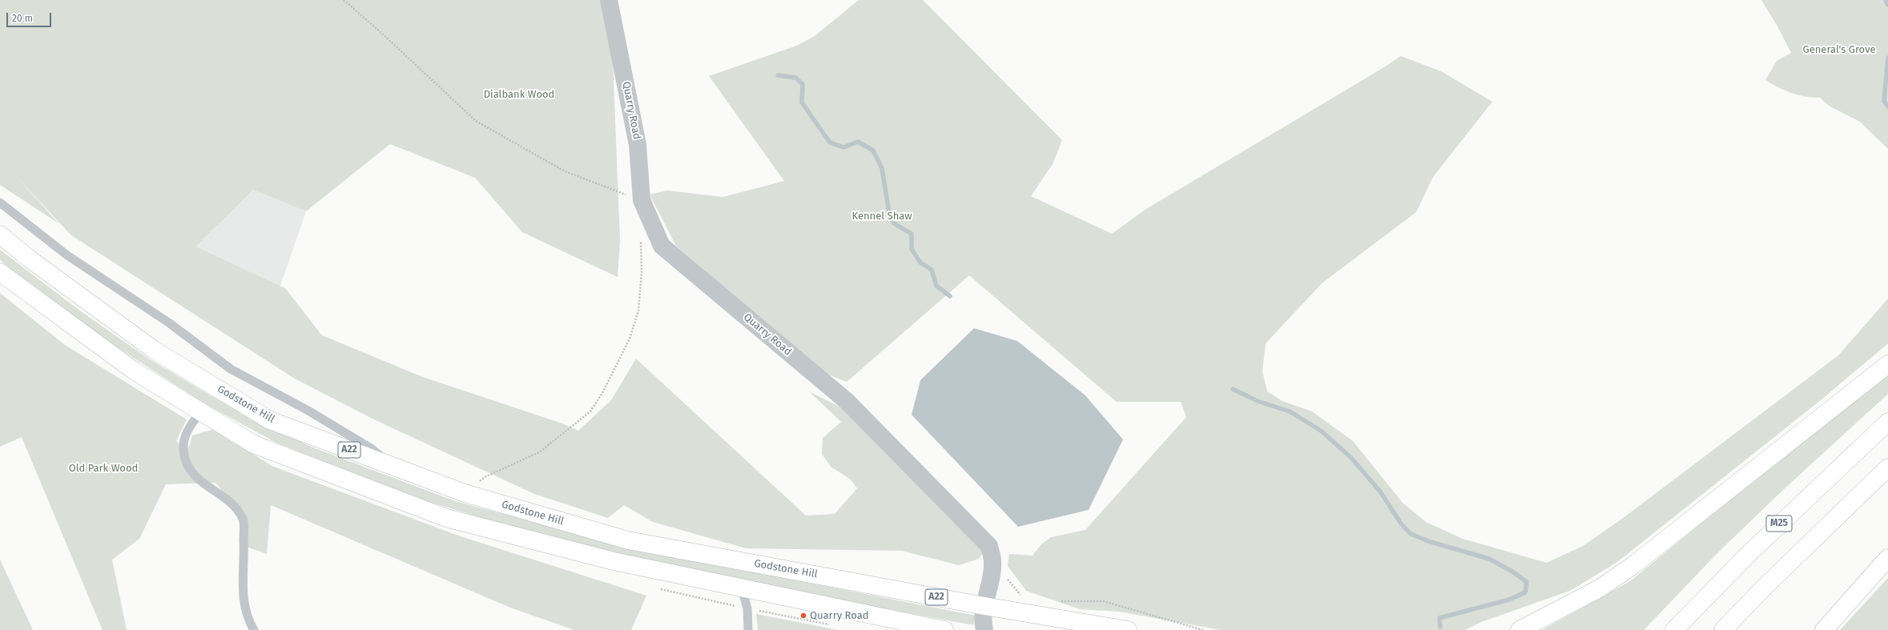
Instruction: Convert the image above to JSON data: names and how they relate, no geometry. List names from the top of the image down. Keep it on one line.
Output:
{"streets":{"highway":["Godstone Hill","A22","M25"],"street":["Quarry Road"]},"crossings":[["Quarry Road","Godstone Hill"]],"parks":["General's Grove","Dialbank Wood","Kennel Shaw","Old Park Wood"],"places":["Quarry Road"],"scale_bar":"20 m"}
